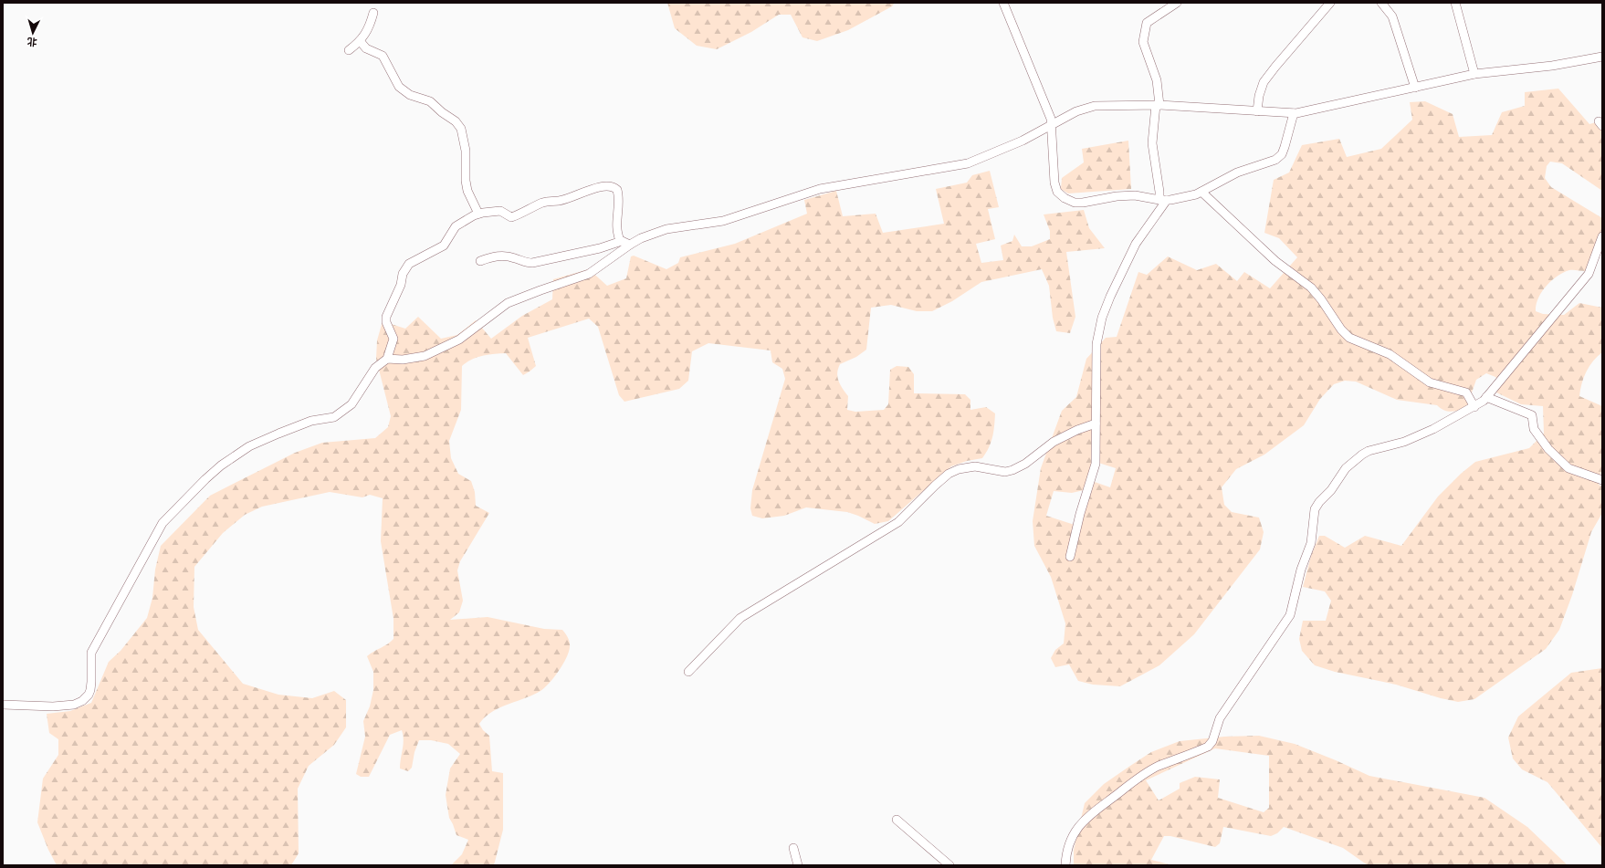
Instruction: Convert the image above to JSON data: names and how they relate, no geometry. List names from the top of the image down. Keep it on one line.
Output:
{"north":"bottom"}
